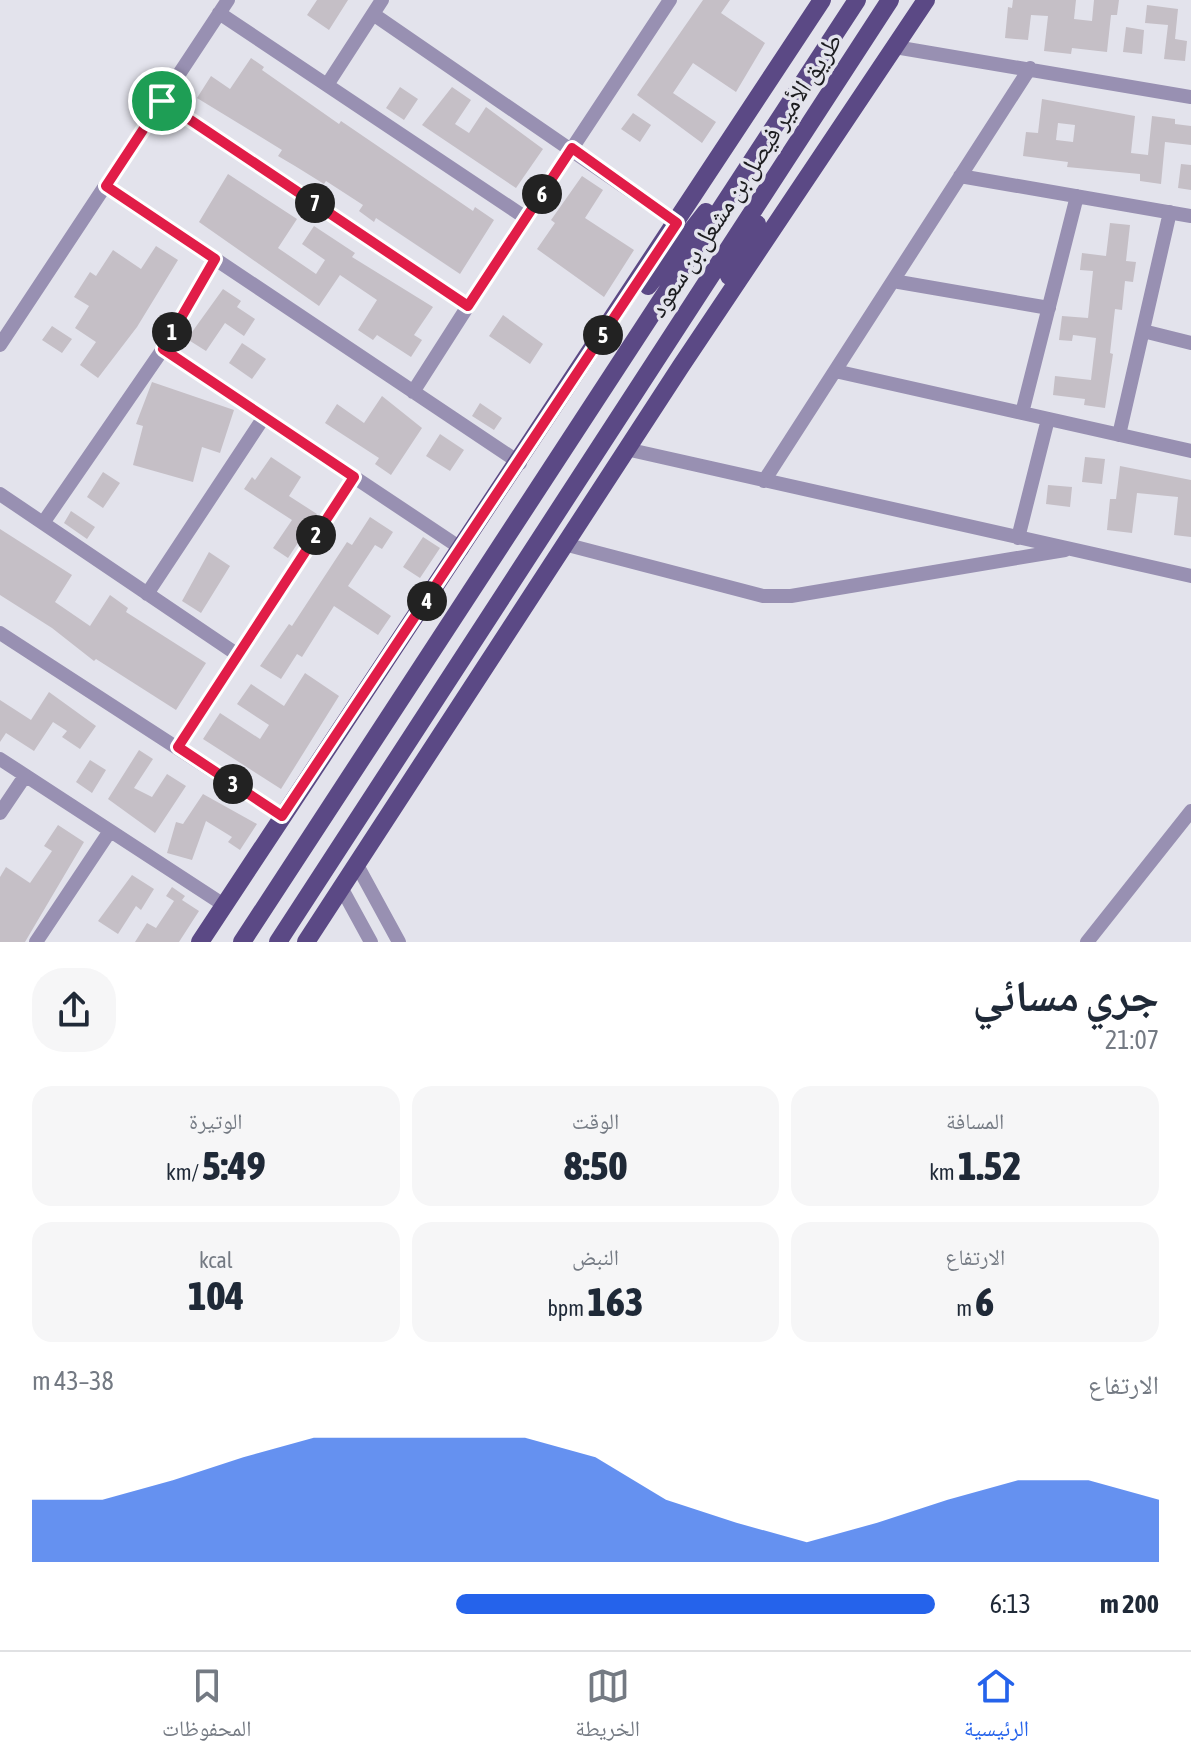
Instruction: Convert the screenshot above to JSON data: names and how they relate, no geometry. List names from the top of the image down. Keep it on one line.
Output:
{"streets":{"main road":["طريق الأمير فيصل بن مشعل بن سعود"]},"page":{"pins":["6","7","1","5","2","4","3"],"heading":["جري مسائي","21:07"],"stats":[["المسافة","1.52 km"],["الوقت","8:50"],["الوتيرة","5:49 /km"],["الارتفاع","6 m"],["النبض","163 bpm"],["kcal","104"]],"chart":["الارتفاع","38–43 m"],"list":[{"name":"200 m","note":"6:13"}],"tabs":["الرئيسية","الخريطة","المحفوظات"]}}
